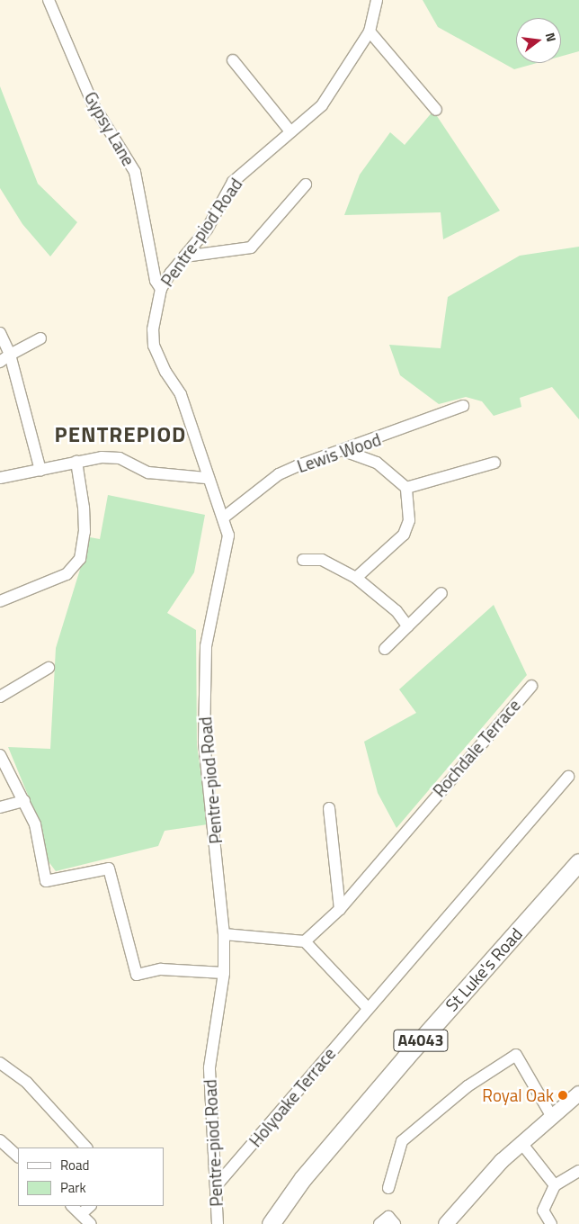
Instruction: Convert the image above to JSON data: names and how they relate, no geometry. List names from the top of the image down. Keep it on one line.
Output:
{"streets":{"main road":["St Luke's Road","A4043"],"street":["Gypsy Lane","Pentre-piod Road","Lewis Wood","Rochdale Terrace","Holyoake Terrace"]},"crossings":[["Gypsy Lane","Pentre-piod Road"],["Pentre-piod Road","Lewis Wood"],["Pentre-piod Road","Holyoake Terrace"]],"districts":["PENTREPIOD"],"places":["Royal Oak"],"legend":["Road","Park"],"north":"right"}
